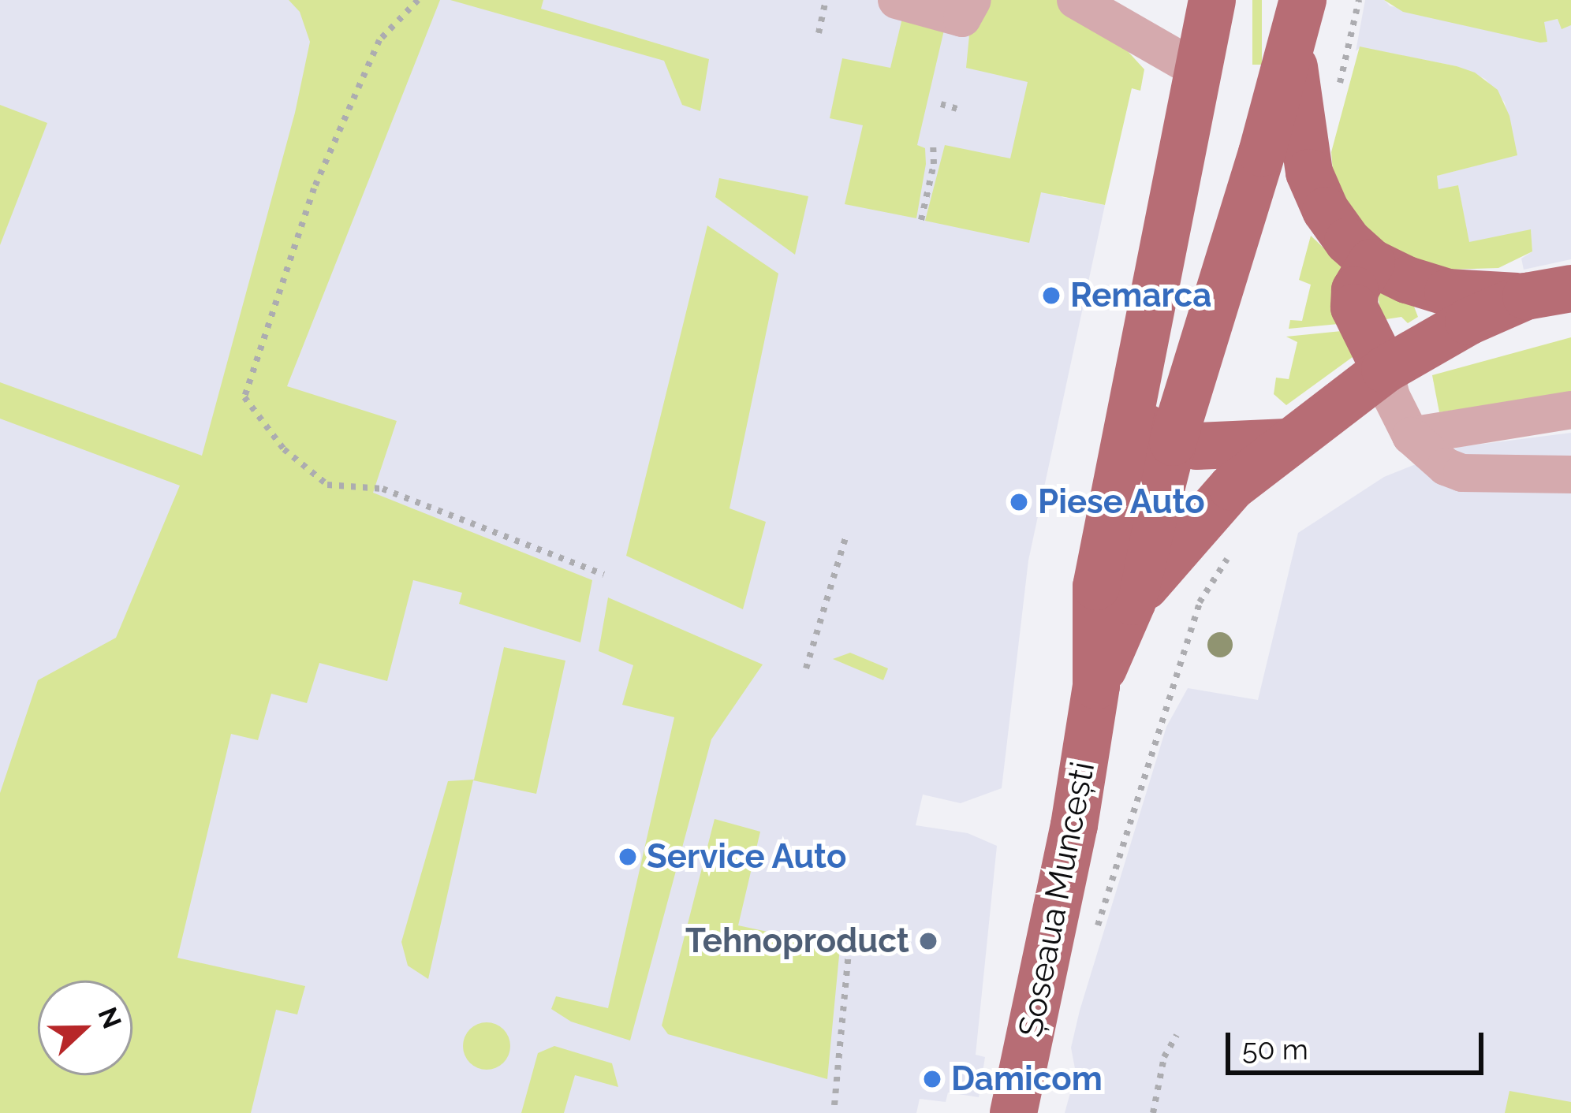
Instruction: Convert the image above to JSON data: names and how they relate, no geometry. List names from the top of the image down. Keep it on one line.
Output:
{"streets":{"main road":["Șoseaua Muncești"]},"places":["Remarca","Piese Auto","Service Auto","Tehnoproduct","Damicom"],"scale_bar":"50 m","north":"right"}
